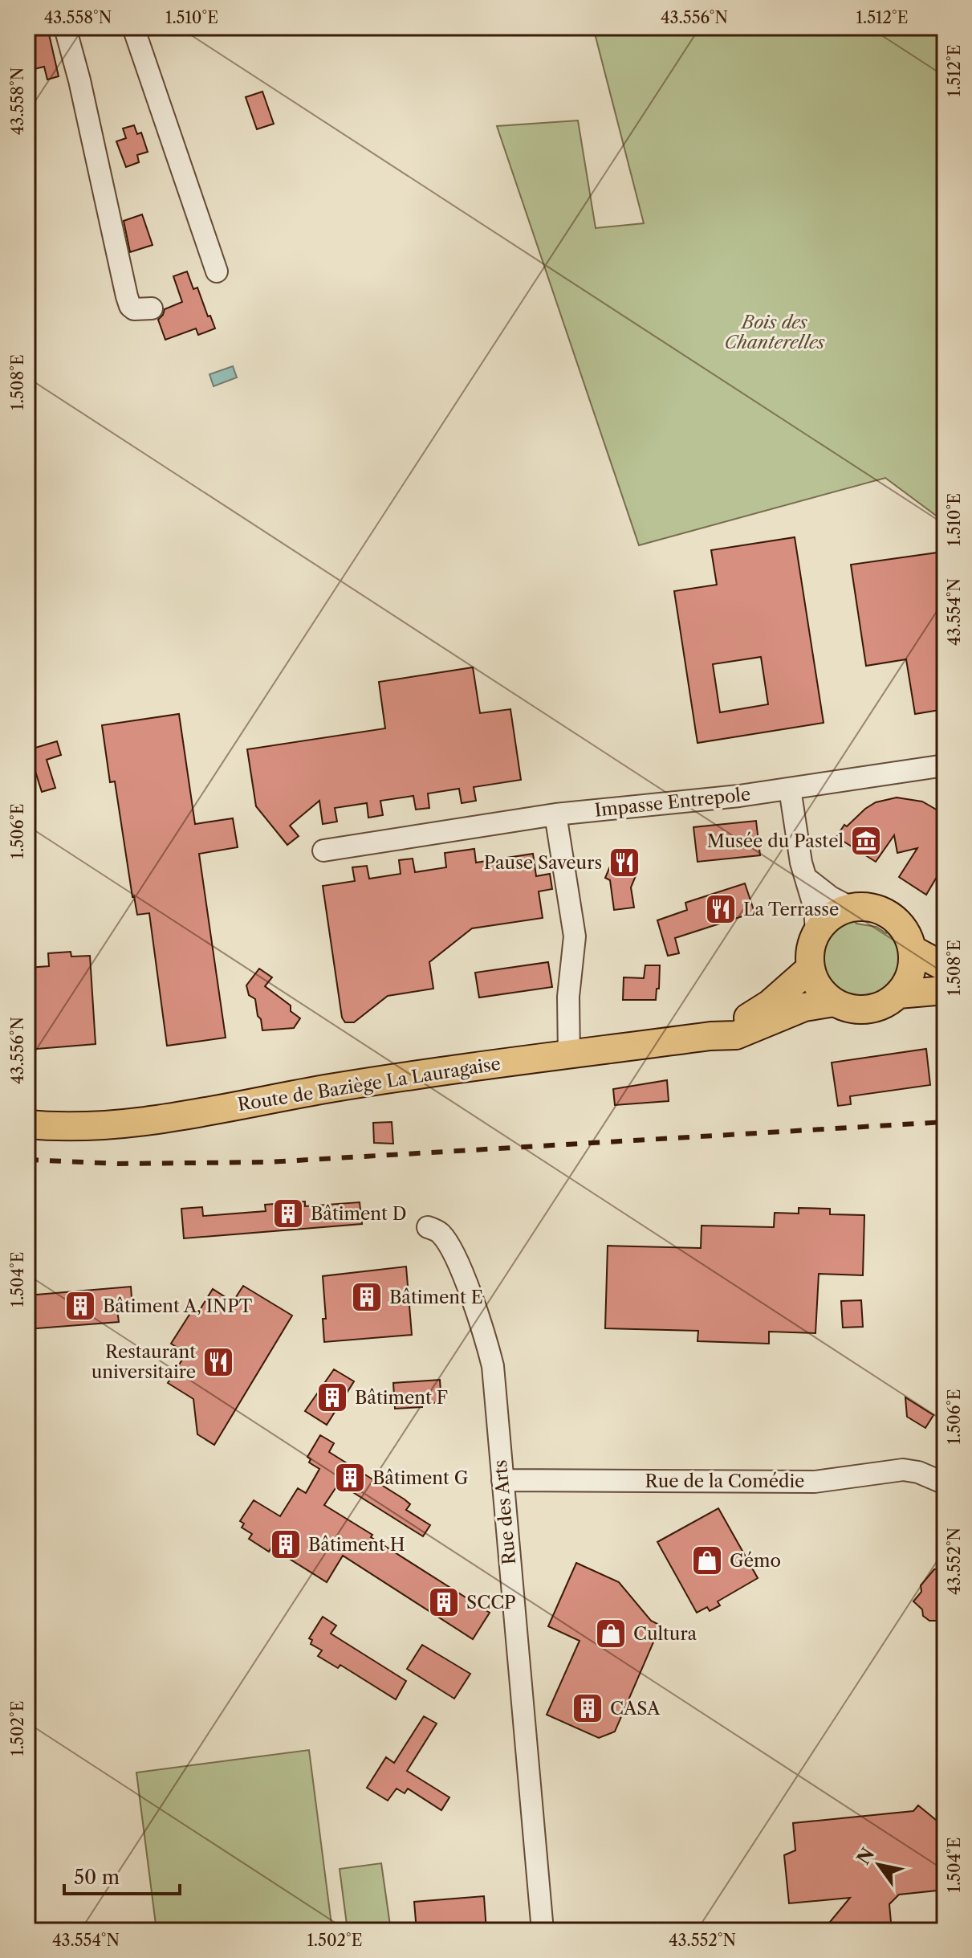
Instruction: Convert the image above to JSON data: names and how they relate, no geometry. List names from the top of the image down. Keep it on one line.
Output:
{"streets":{"main road":["Route de Baziège La Lauragaise"],"street":["Impasse Entrepole","Rue de la Comédie","Rue des Arts"]},"crossings":[["Rue de la Comédie","Rue des Arts"]],"parks":["Bois des Chanterelles"],"places":{"museum":["Musée du Pastel"],"restaurant":["Pause Saveurs","La Terrasse","Restaurant universitaire"],"building":["Bâtiment D","Bâtiment E","Bâtiment A, INPT","Bâtiment F","Bâtiment G","Bâtiment H","SCCP","CASA"],"shop":["Gémo","Cultura"]},"scale_bar":"50 m","north":"top left","coordinates":["43.558°N","1.510°E","43.556°N","1.512°E","1.508°E","43.554°N","1.506°E","1.504°E","43.552°N","1.502°E"]}
